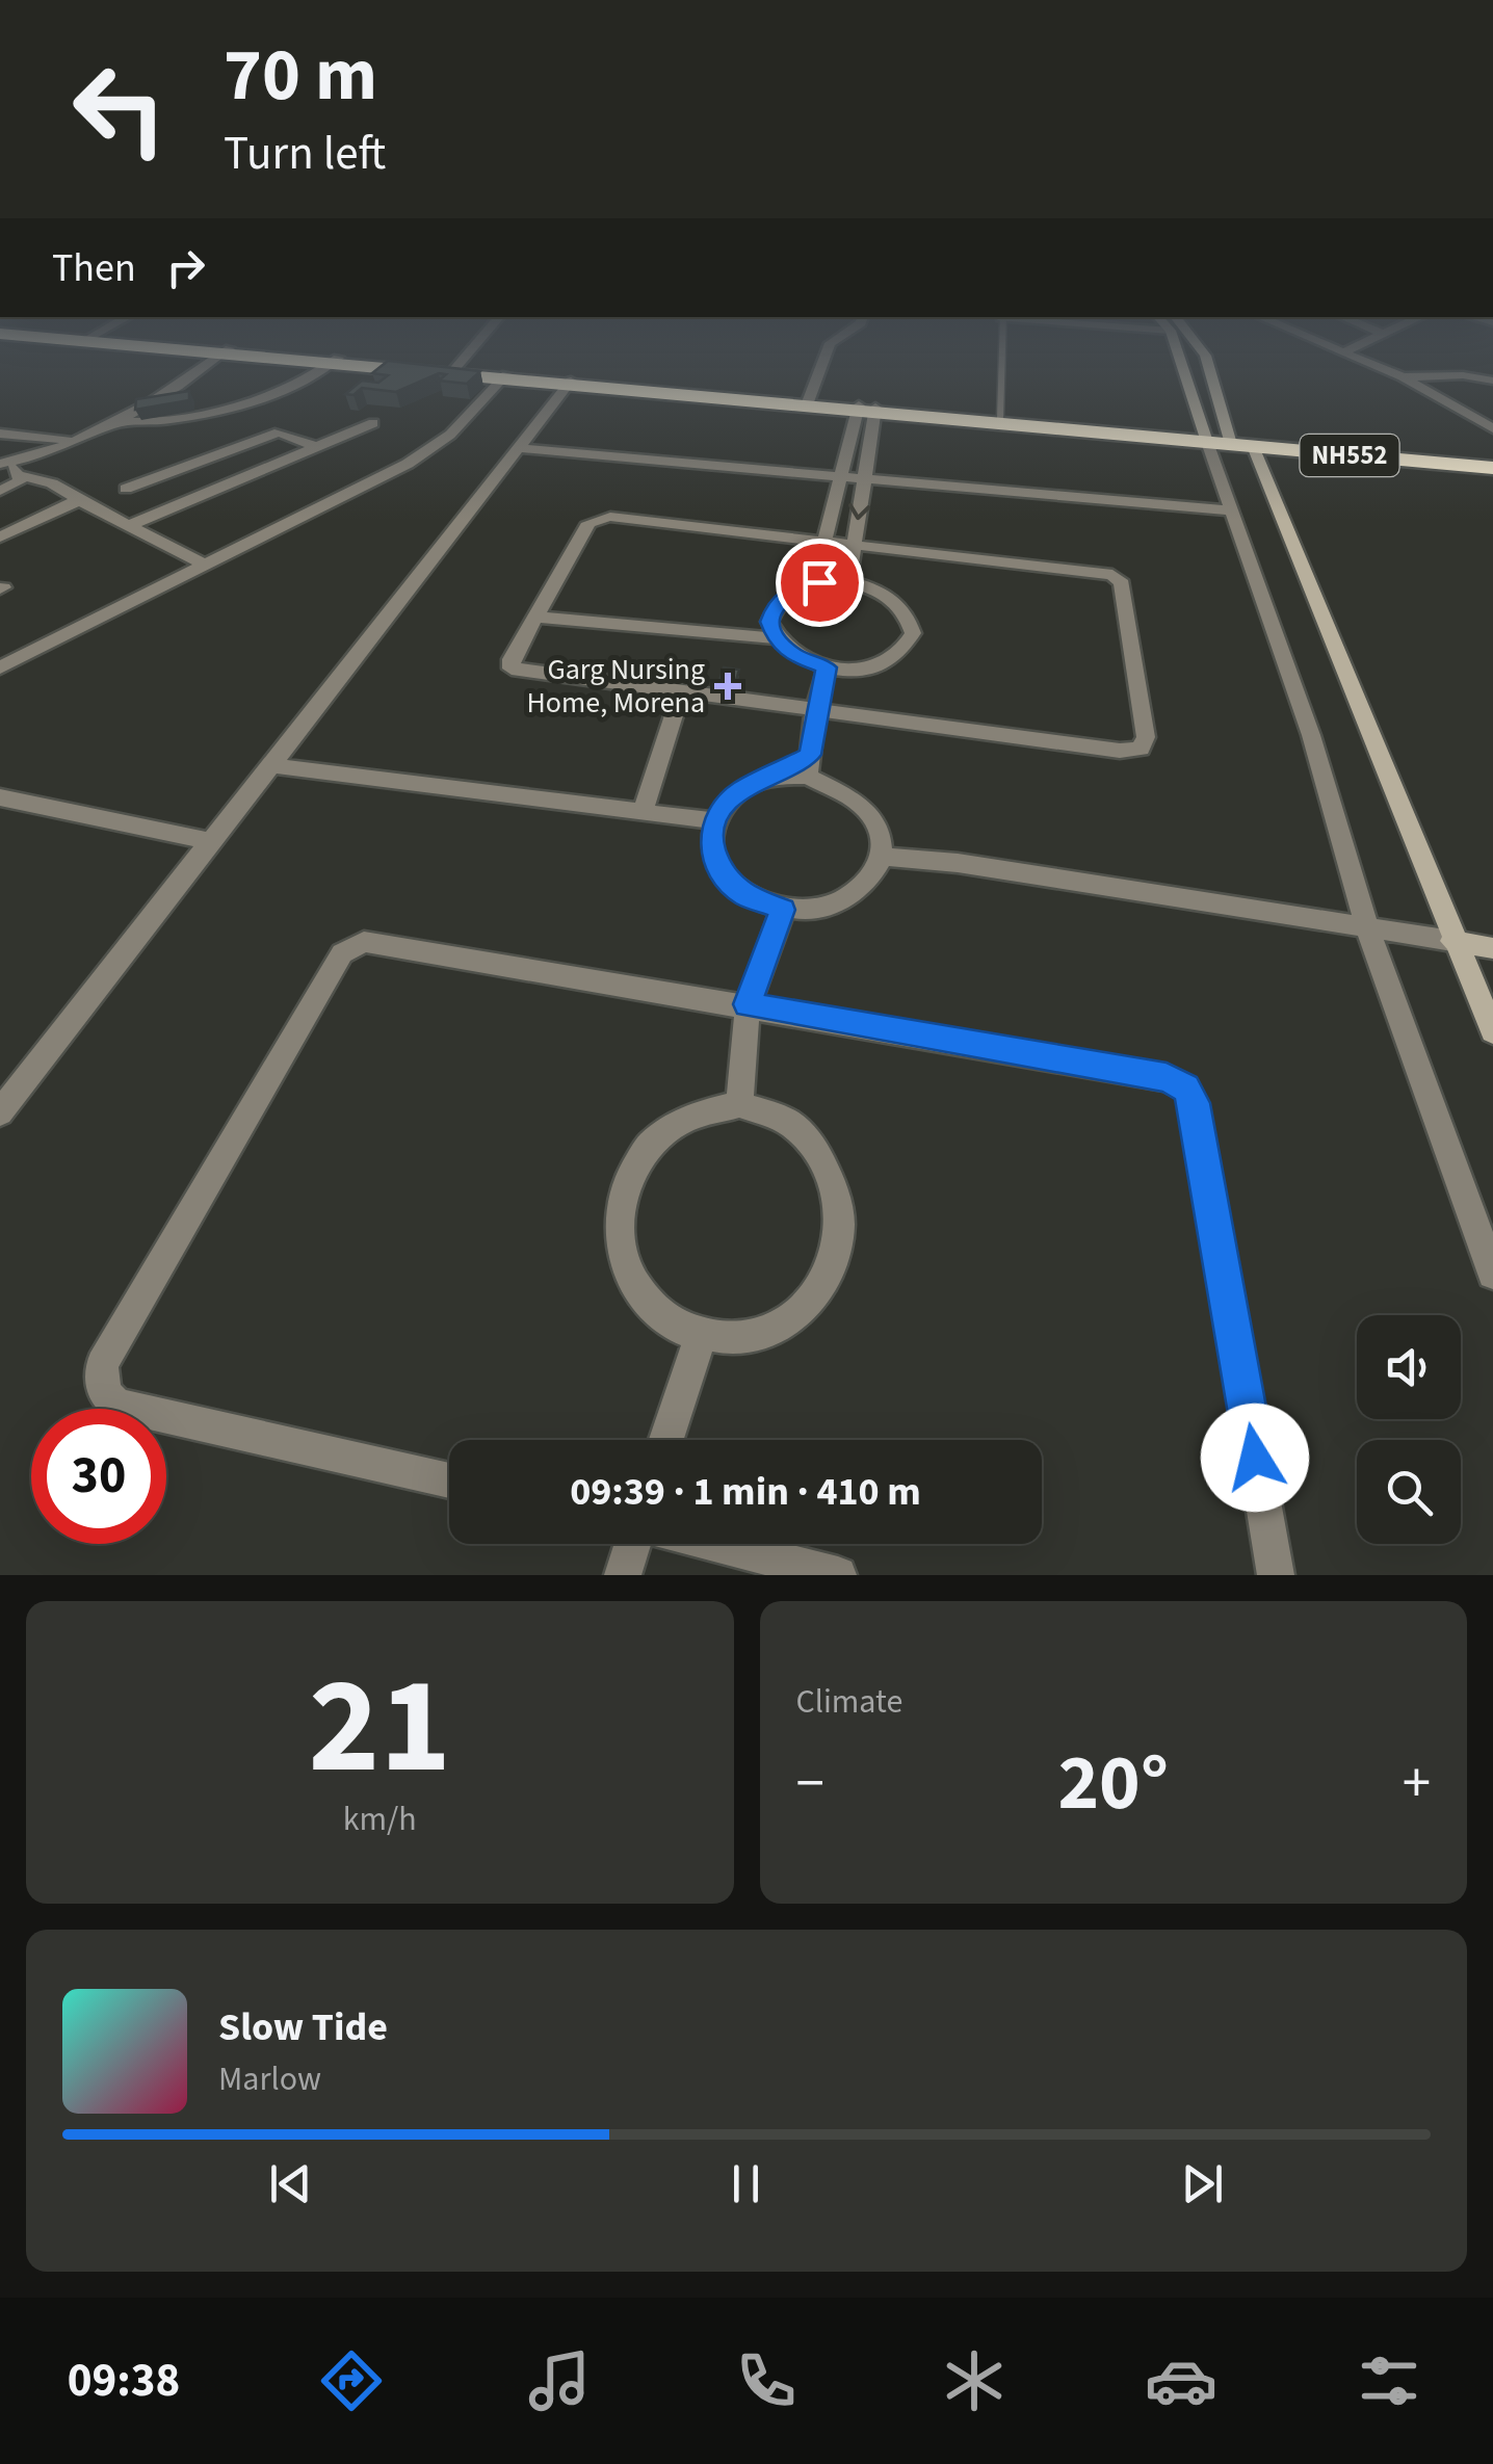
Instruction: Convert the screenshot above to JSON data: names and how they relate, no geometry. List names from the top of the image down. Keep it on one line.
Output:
{"streets":{"highway":["NH552"]},"places":{"health":["Garg Nursing Home, Morena"]},"page":{"turn":["70 m","Turn left"],"then":"Then","limit":"30","trip":"09:39 · 1 min · 410 m","tile":[["21","km/h"],"Climate"],"heat":["−","20°","+"],"song":["Slow Tide","Marlow"],"tabs":"09:38"}}
